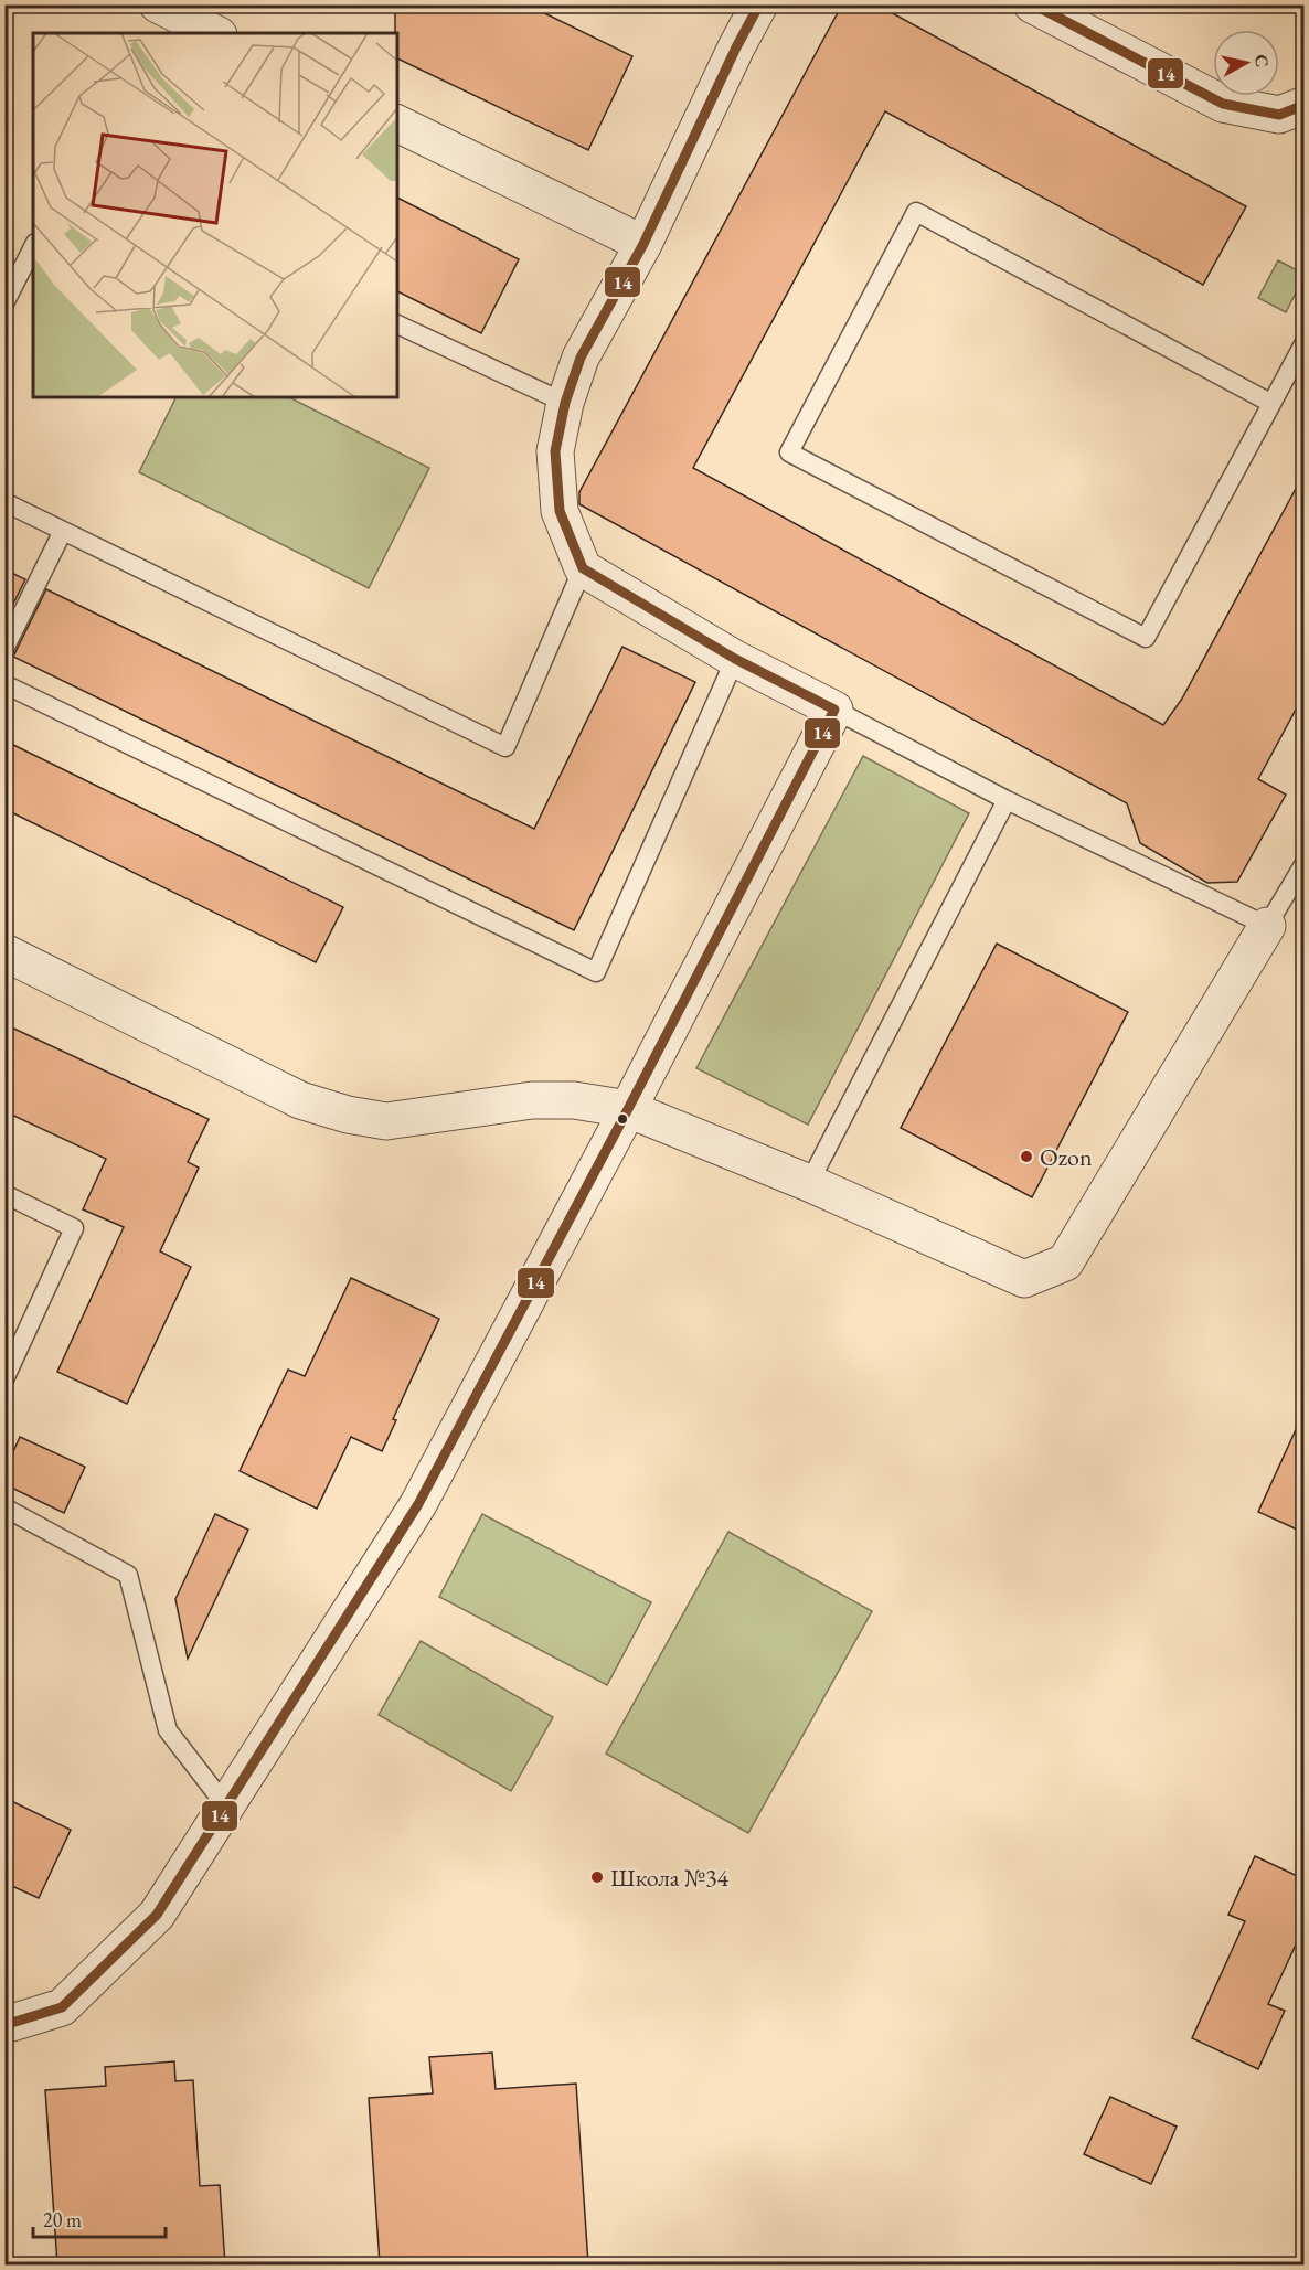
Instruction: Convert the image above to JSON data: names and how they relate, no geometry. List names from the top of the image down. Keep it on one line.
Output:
{"places":["Ozon","Школа №34"],"lines":["transit line 14"],"scale_bar":"20 m","north":"right"}
